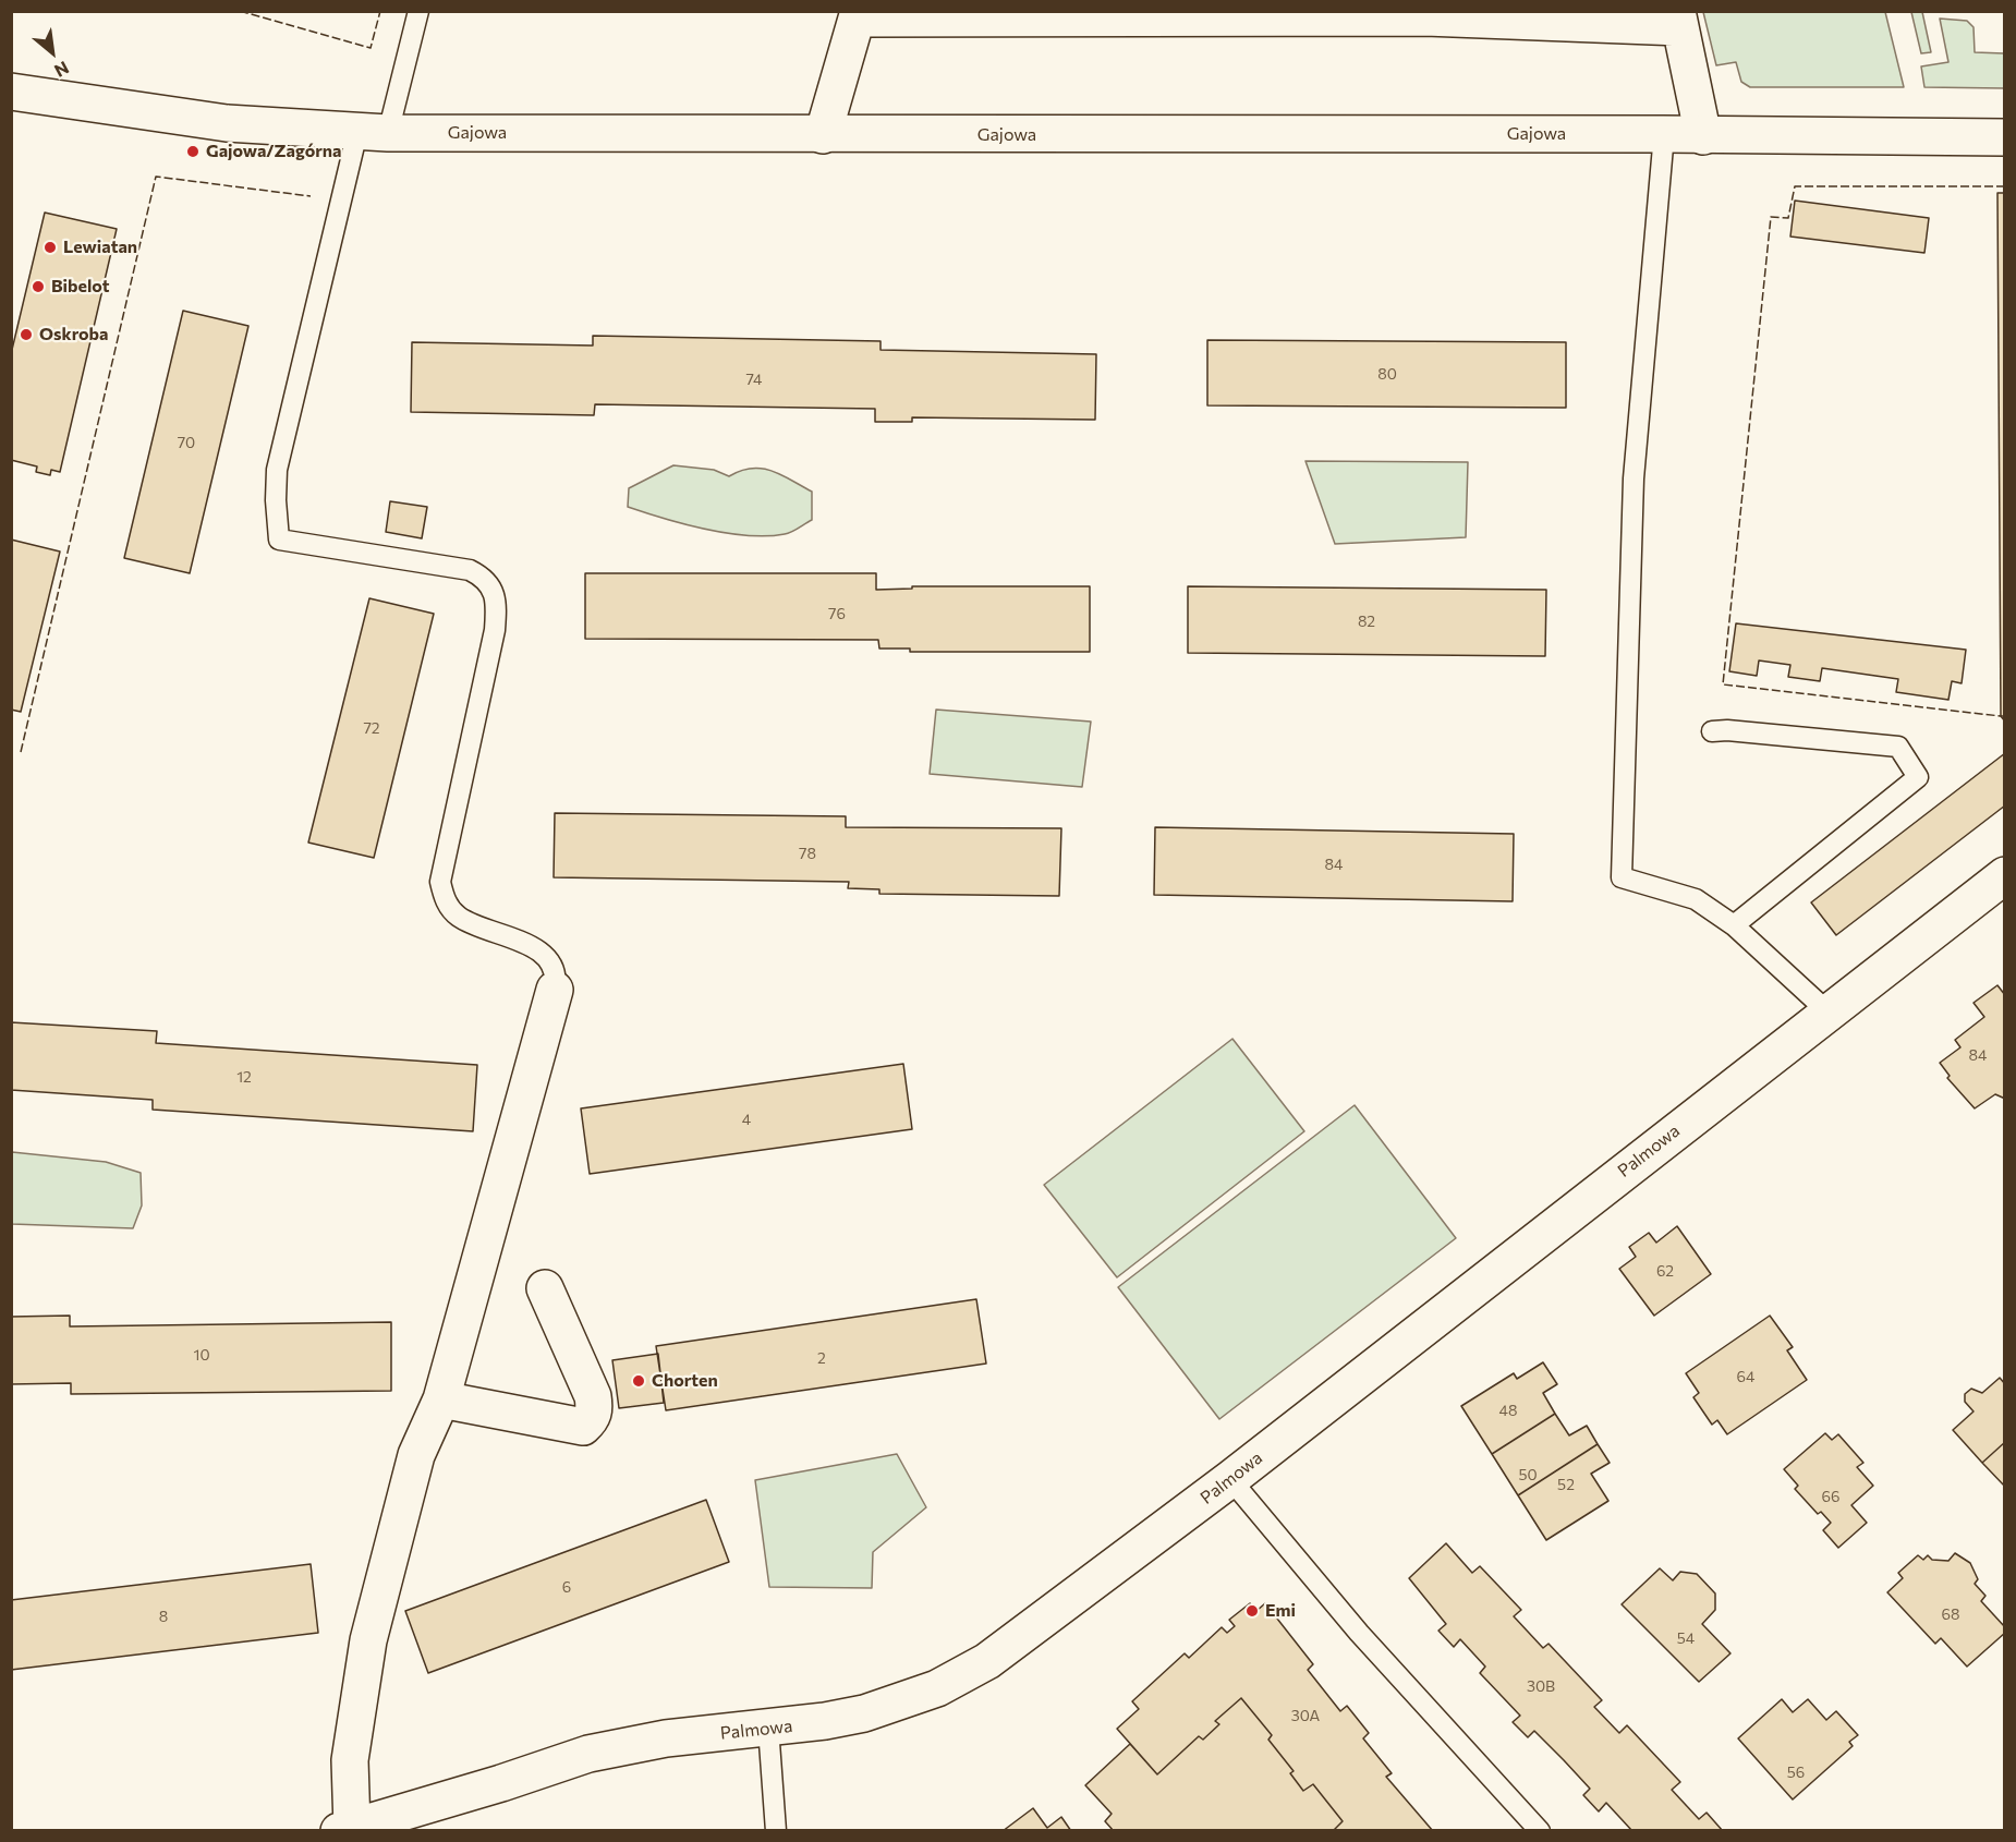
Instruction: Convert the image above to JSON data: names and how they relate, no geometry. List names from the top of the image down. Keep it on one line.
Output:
{"streets":{"street":["Gajowa","Palmowa"]},"places":["Gajowa/Zagórna","Lewiatan","Bibelot","Oskroba","Chorten","Emi"],"house_numbers":["80","74","70","76","82","72","78","84","84","12","4","62","10","2","64","48","50","52","66","6","68","8","54","30B","30A","56"],"north":"bottom right"}
